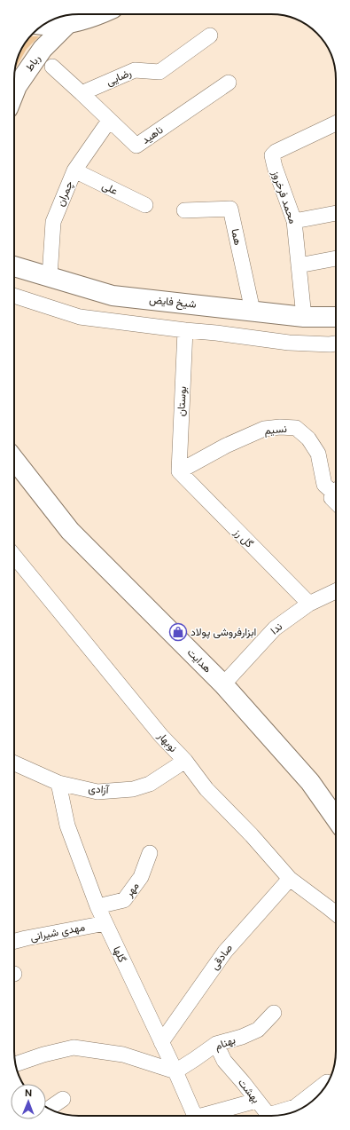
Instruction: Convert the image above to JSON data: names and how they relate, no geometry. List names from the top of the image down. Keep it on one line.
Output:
{"streets":{"main road":["رباط","شیخ فایض","هدایت"],"street":["رضایی","ناهید","علی","چمران","محمد فرخروز","هما","بوستان","نسیم","گل رز","ندا","نوبهار","آزادی","مهر","مهدی شیرانی","گلها","صادقی","بهنام","بهشت"]},"crossings":[["رضایی","ناهید"],["ناهید","چمران"],["علی","چمران"],["چمران","شیخ فایض"],["محمد فرخروز","شیخ فایض"],["هما","شیخ فایض"],["بوستان","نسیم"],["بوستان","گل رز"],["نسیم","گل رز"],["گل رز","ندا"],["ندا","هدایت"],["نوبهار","آزادی"],["نوبهار","صادقی"],["آزادی","گلها"],["مهر","گلها"],["مهدی شیرانی","گلها"],["گلها","صادقی"],["گلها","بهنام"],["بهنام","بهشت"]],"places":{"shop":["ابزارفروشی پولاد"]},"north":"top"}
